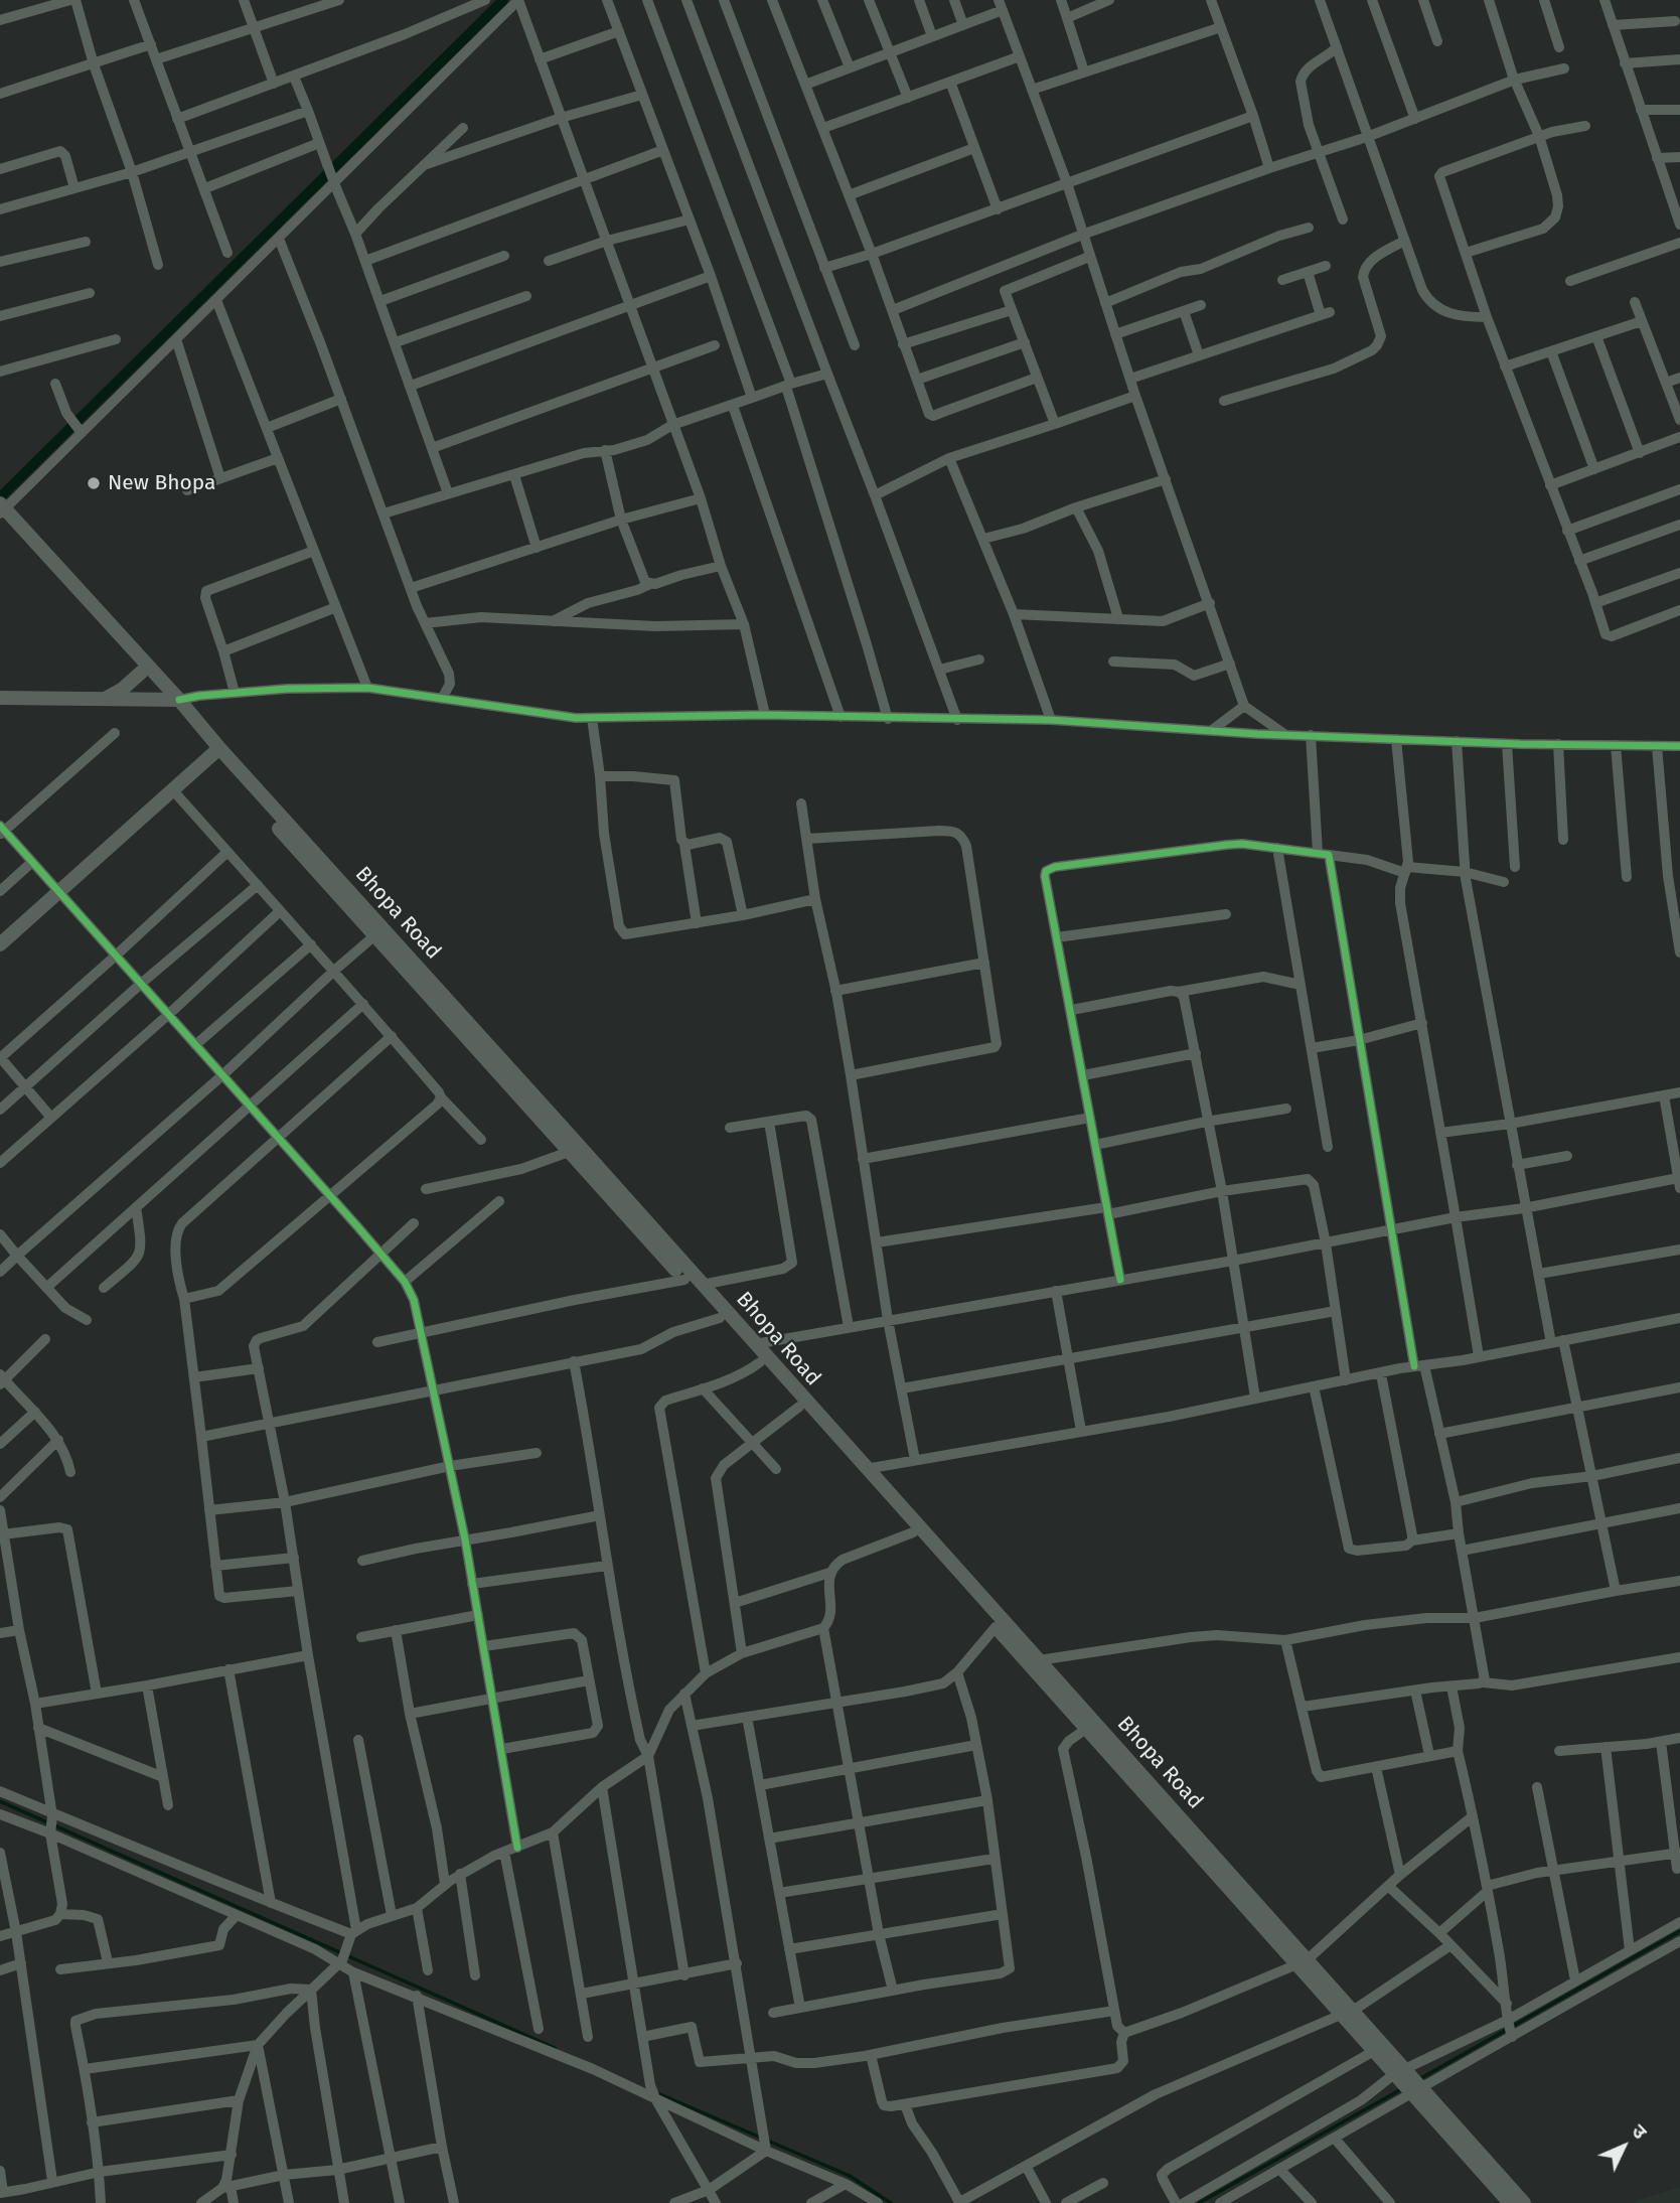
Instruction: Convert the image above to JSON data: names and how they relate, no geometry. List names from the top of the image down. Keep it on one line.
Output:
{"streets":{"main road":["Bhopa Road"]},"places":["New Bhopa"],"north":"top right"}
